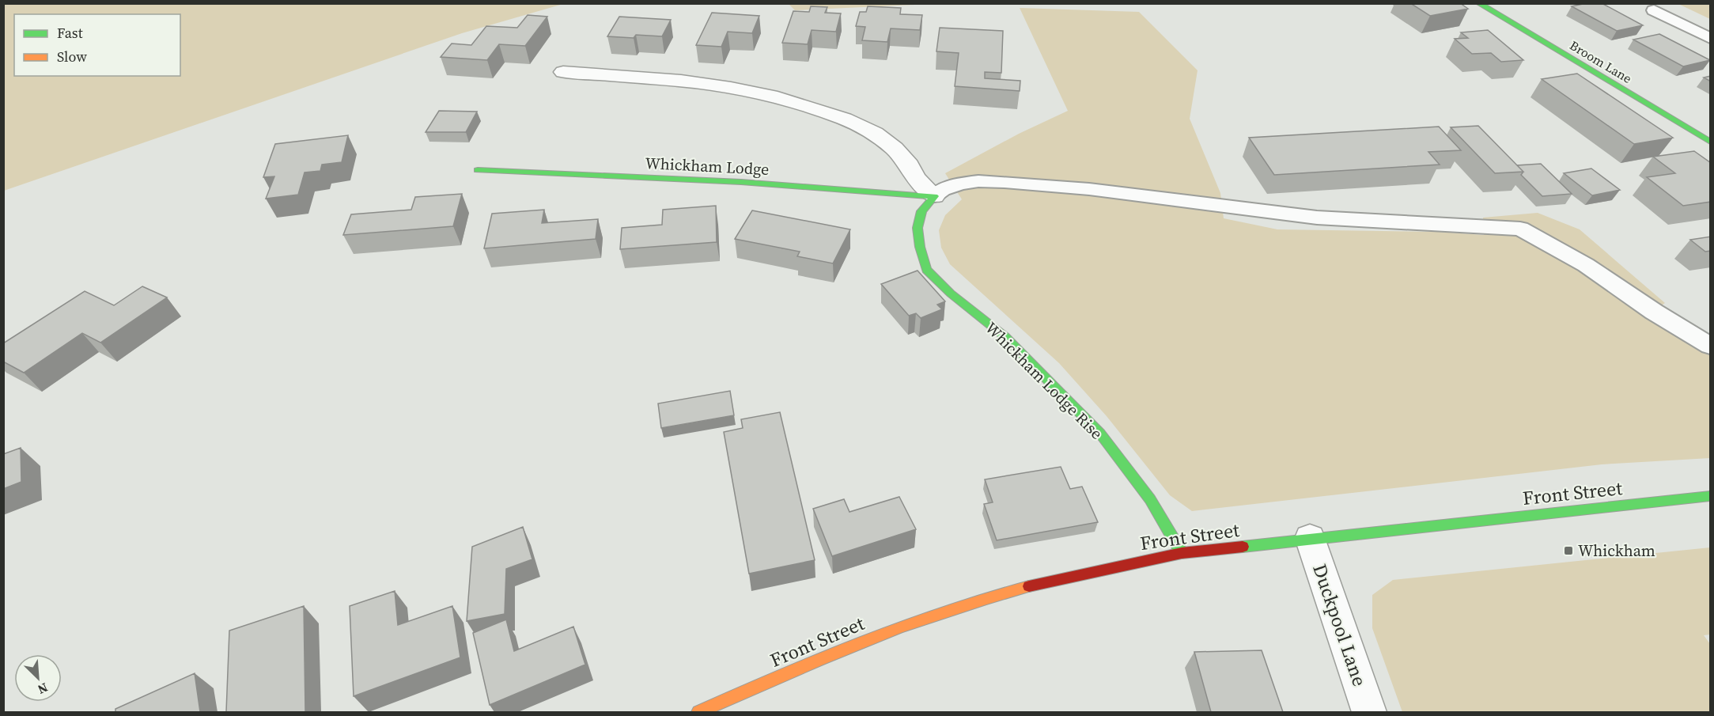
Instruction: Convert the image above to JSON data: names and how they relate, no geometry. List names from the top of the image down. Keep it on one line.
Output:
{"streets":{"street":["Broom Lane","Whickham Lodge","Whickham Lodge Rise","Front Street","Duckpool Lane"]},"crossings":[["Whickham Lodge","Whickham Lodge Rise"],["Whickham Lodge Rise","Front Street"],["Front Street","Duckpool Lane"]],"places":{"transit":["Whickham"]},"legend":["Fast","Slow"],"north":"bottom right"}
